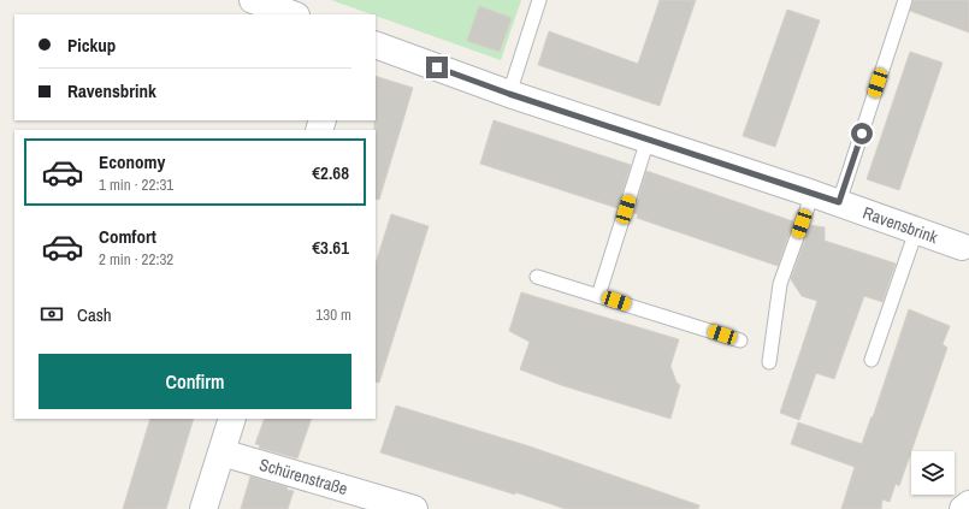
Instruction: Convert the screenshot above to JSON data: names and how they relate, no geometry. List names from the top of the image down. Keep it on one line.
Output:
{"streets":{"street":["Ravensbrink","Schürenstraße"]},"page":{"banner":["Pickup","Ravensbrink"],"list":[{"name":"Economy","note":"1 min · 22:31","value":"€2.68"},{"name":"Comfort","note":"2 min · 22:32","value":"€3.61"}],"pay":["Cash","130 m"],"buttons":"Confirm"}}
